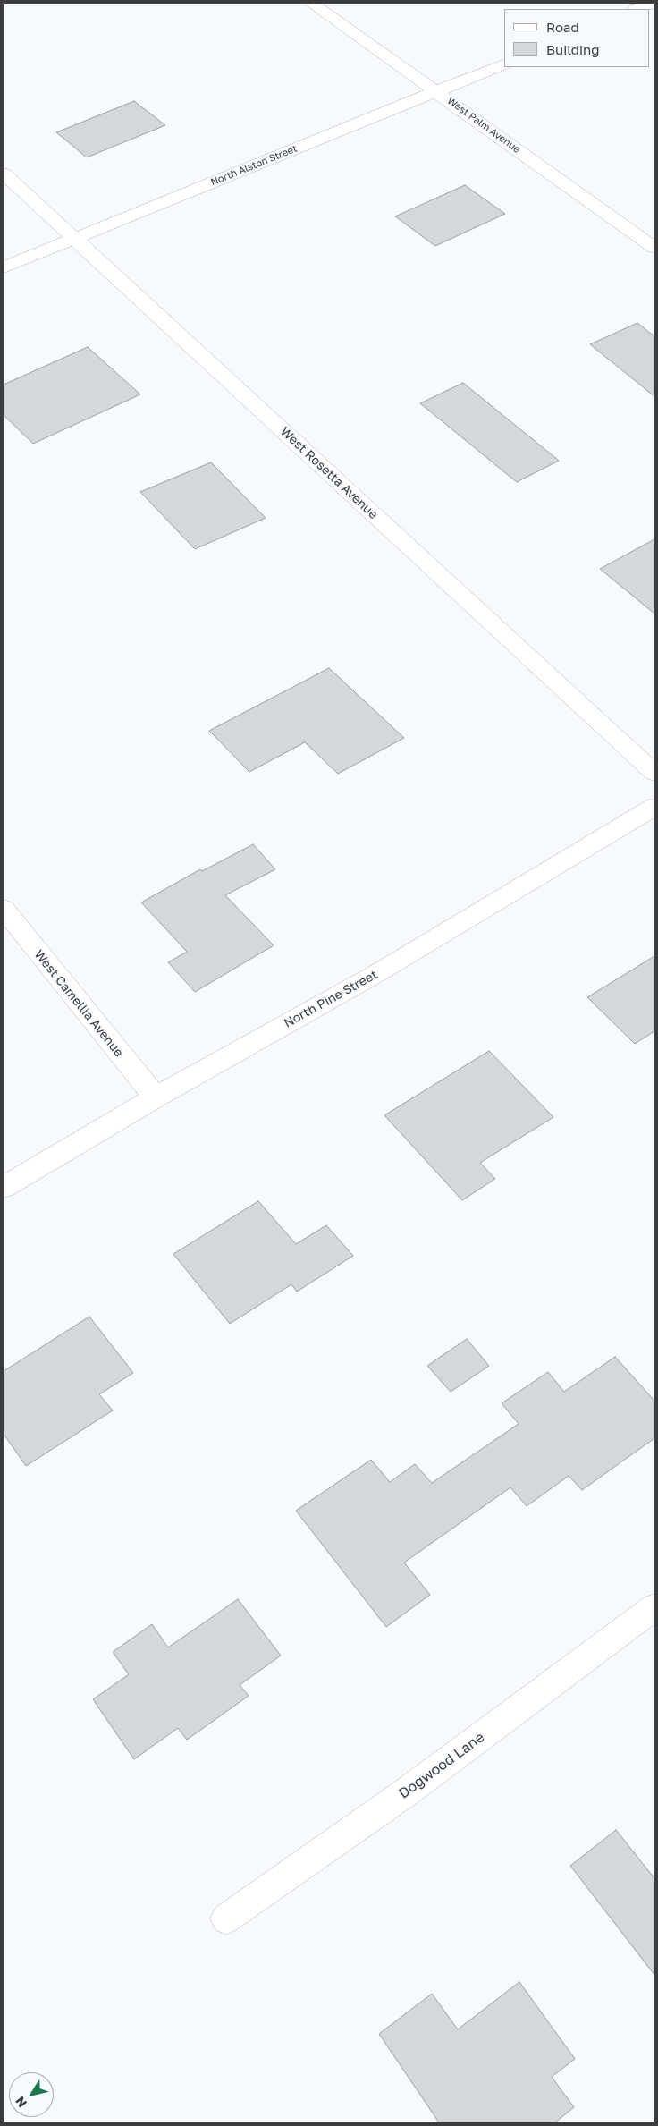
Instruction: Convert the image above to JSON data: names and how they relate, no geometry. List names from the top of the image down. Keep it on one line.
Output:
{"streets":{"street":["West Palm Avenue","North Alston Street","West Rosetta Avenue","North Pine Street","West Camellia Avenue","Dogwood Lane"]},"crossings":[["West Palm Avenue","North Alston Street"],["North Alston Street","West Rosetta Avenue"],["North Pine Street","West Camellia Avenue"]],"legend":["Road","Building"],"north":"bottom left"}
